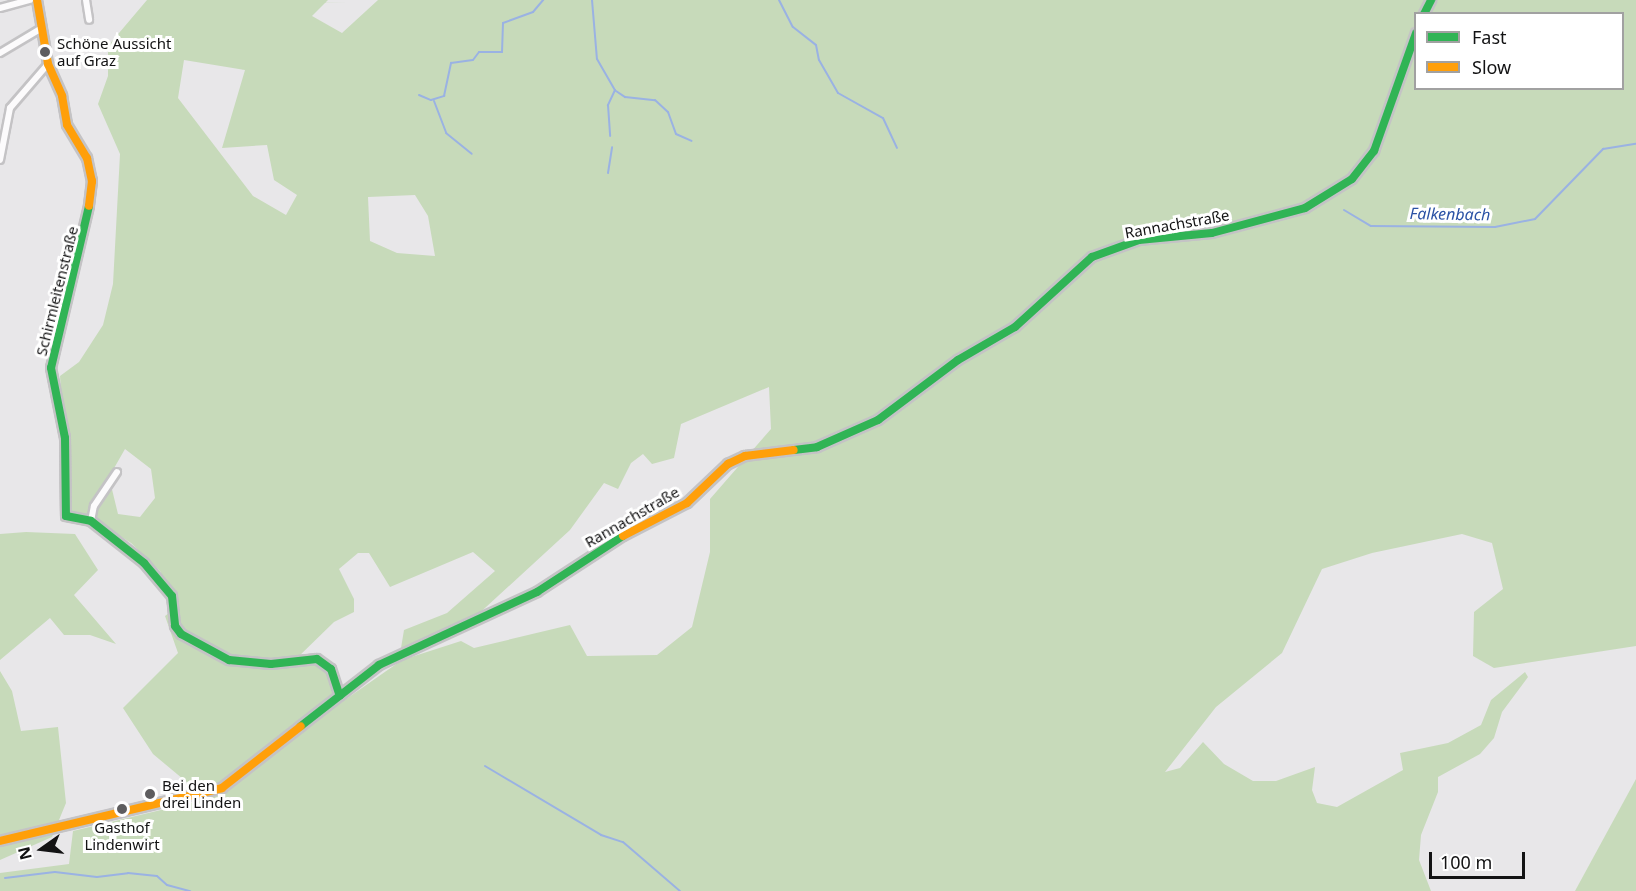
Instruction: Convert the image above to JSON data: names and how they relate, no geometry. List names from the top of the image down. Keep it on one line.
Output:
{"streets":{"street":["Rannachstraße","Schirmleitenstraße"]},"crossings":[["Rannachstraße","Schirmleitenstraße"]],"water":["Falkenbach"],"places":["Schöne Aussicht auf Graz","Bei den drei Linden","Gasthof Lindenwirt"],"legend":["Fast","Slow"],"scale_bar":"100 m","north":"left"}
